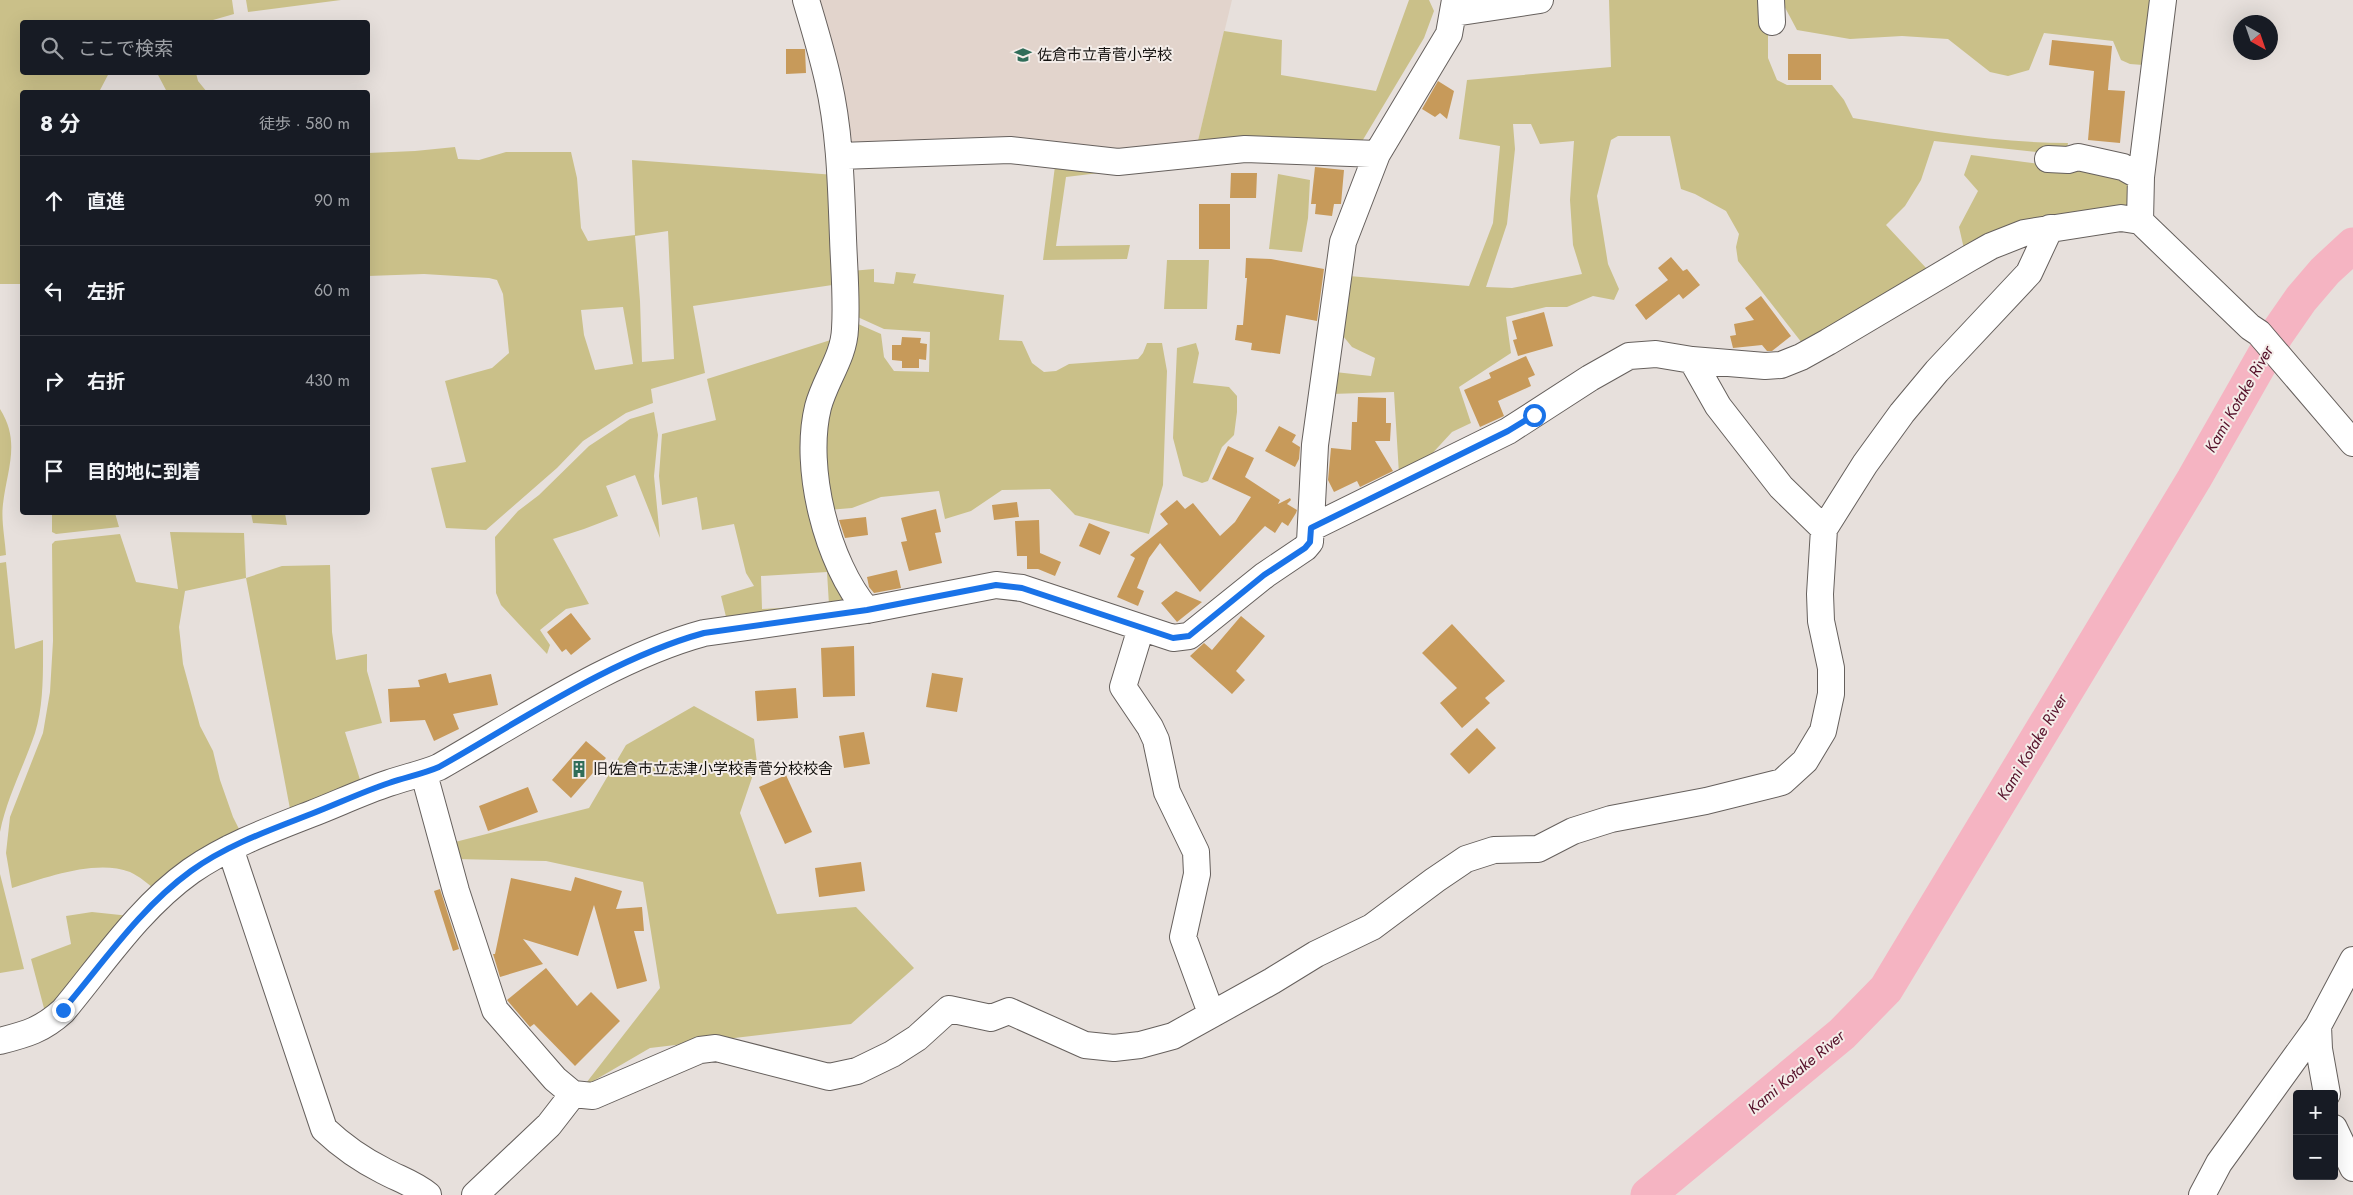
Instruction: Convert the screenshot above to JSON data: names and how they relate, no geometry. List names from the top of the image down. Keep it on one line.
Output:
{"water":["Kami Kotake River"],"places":{"school or university":["佐倉市立青菅小学校"],"building":["旧佐倉市立志津小学校青菅分校校舎"]},"north":"bottom right","page":{"search":"ここで検索","heading":["8 分","徒歩 · 580 m"],"list":[["直進","90 m"],["左折","60 m"],["右折","430 m"],"目的地に到着"],"map_buttons":["+","−"]}}
